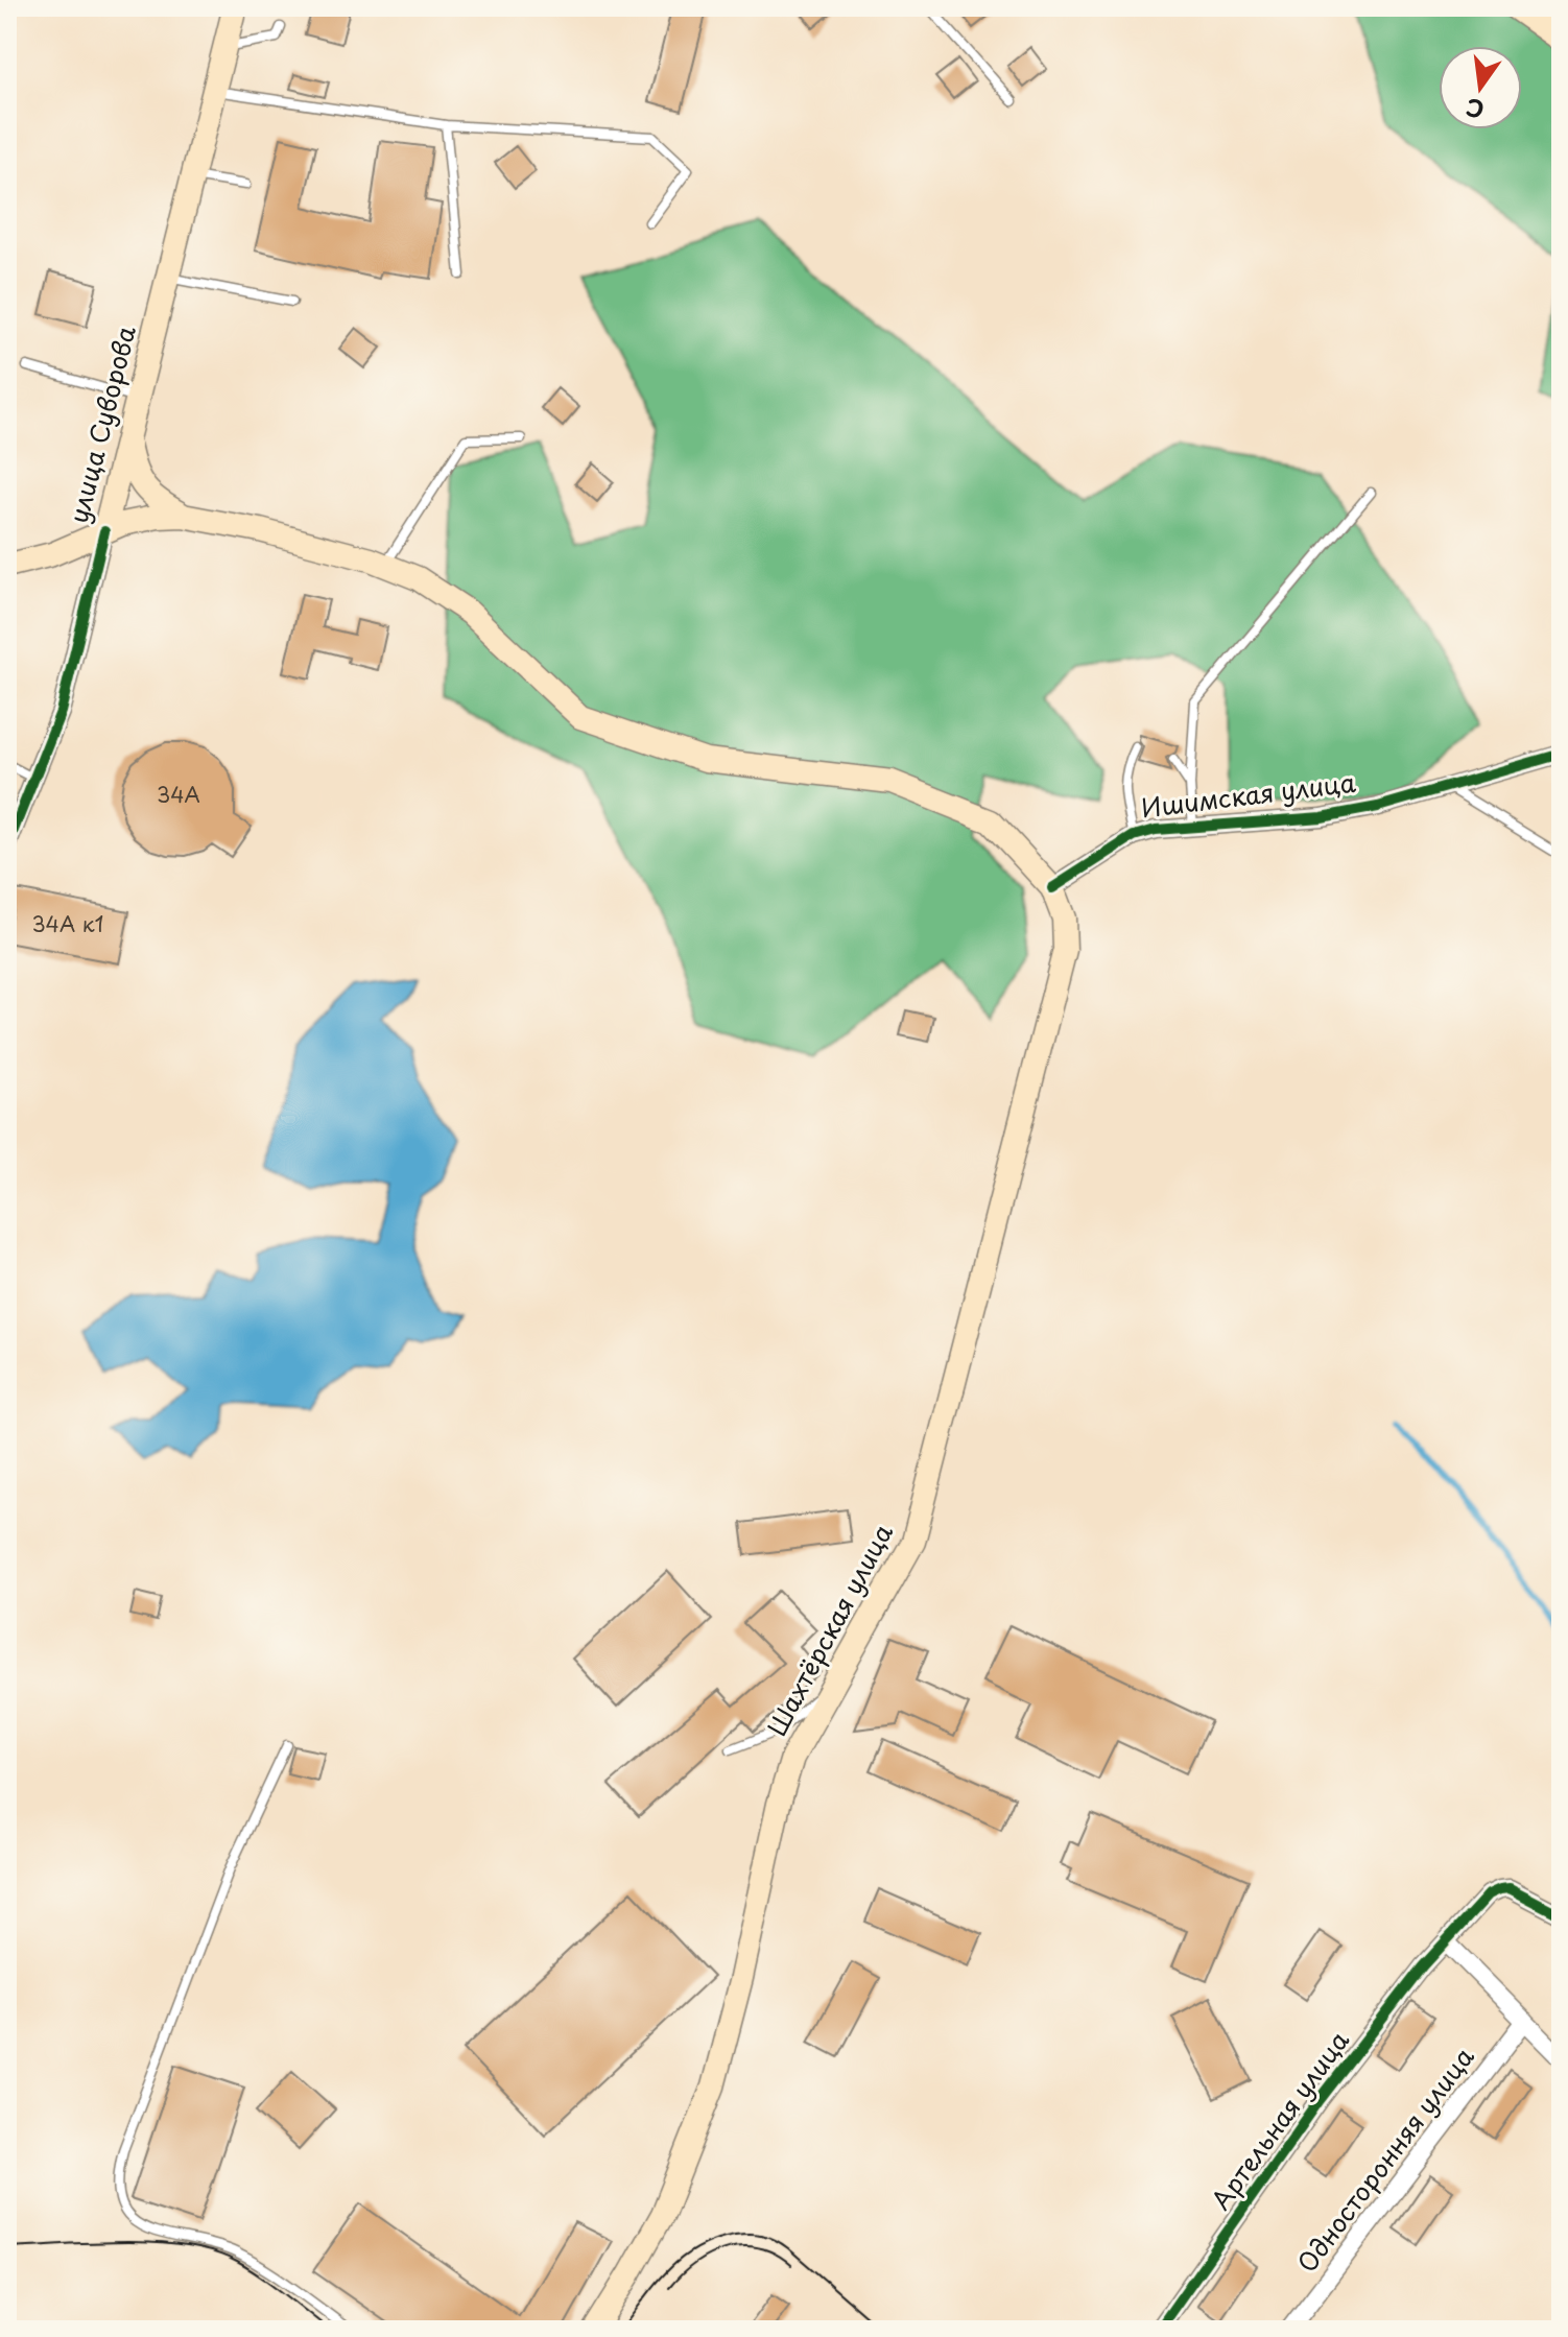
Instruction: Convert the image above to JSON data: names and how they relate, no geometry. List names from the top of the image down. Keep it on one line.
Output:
{"streets":{"main road":["улица Суворова","Шахтёрская улица"],"street":["Ишимская улица","Артельная улица","Односторонняя улица"]},"crossings":[["Ишимская улица","Шахтёрская улица"]],"house_numbers":["34А","34А к1"],"north":"bottom"}
